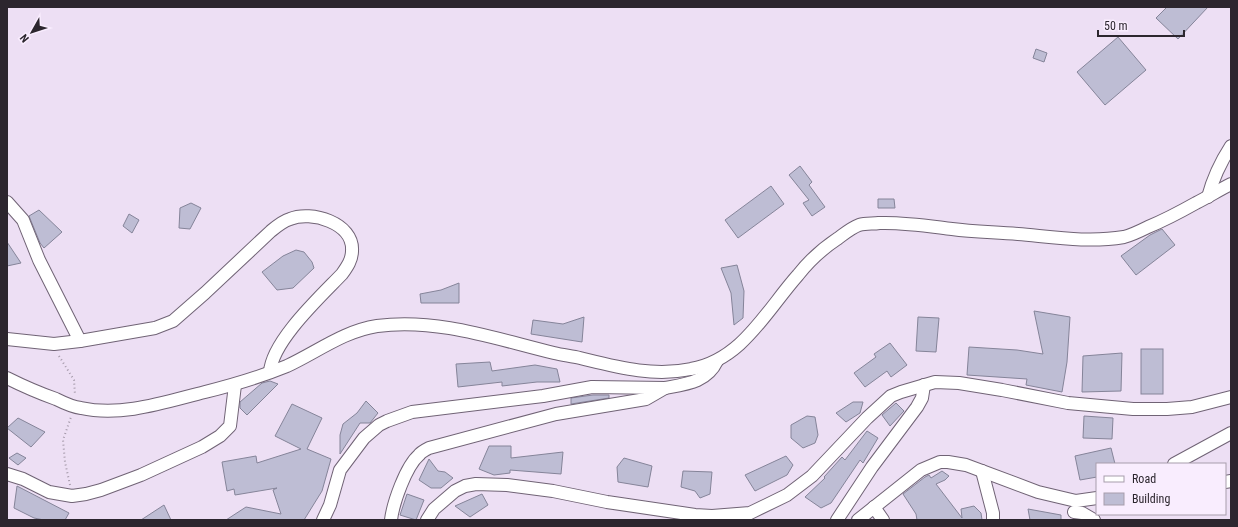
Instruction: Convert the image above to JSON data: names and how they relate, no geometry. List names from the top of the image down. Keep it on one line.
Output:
{"legend":["Road","Building"],"scale_bar":"50 m","north":"bottom left"}
